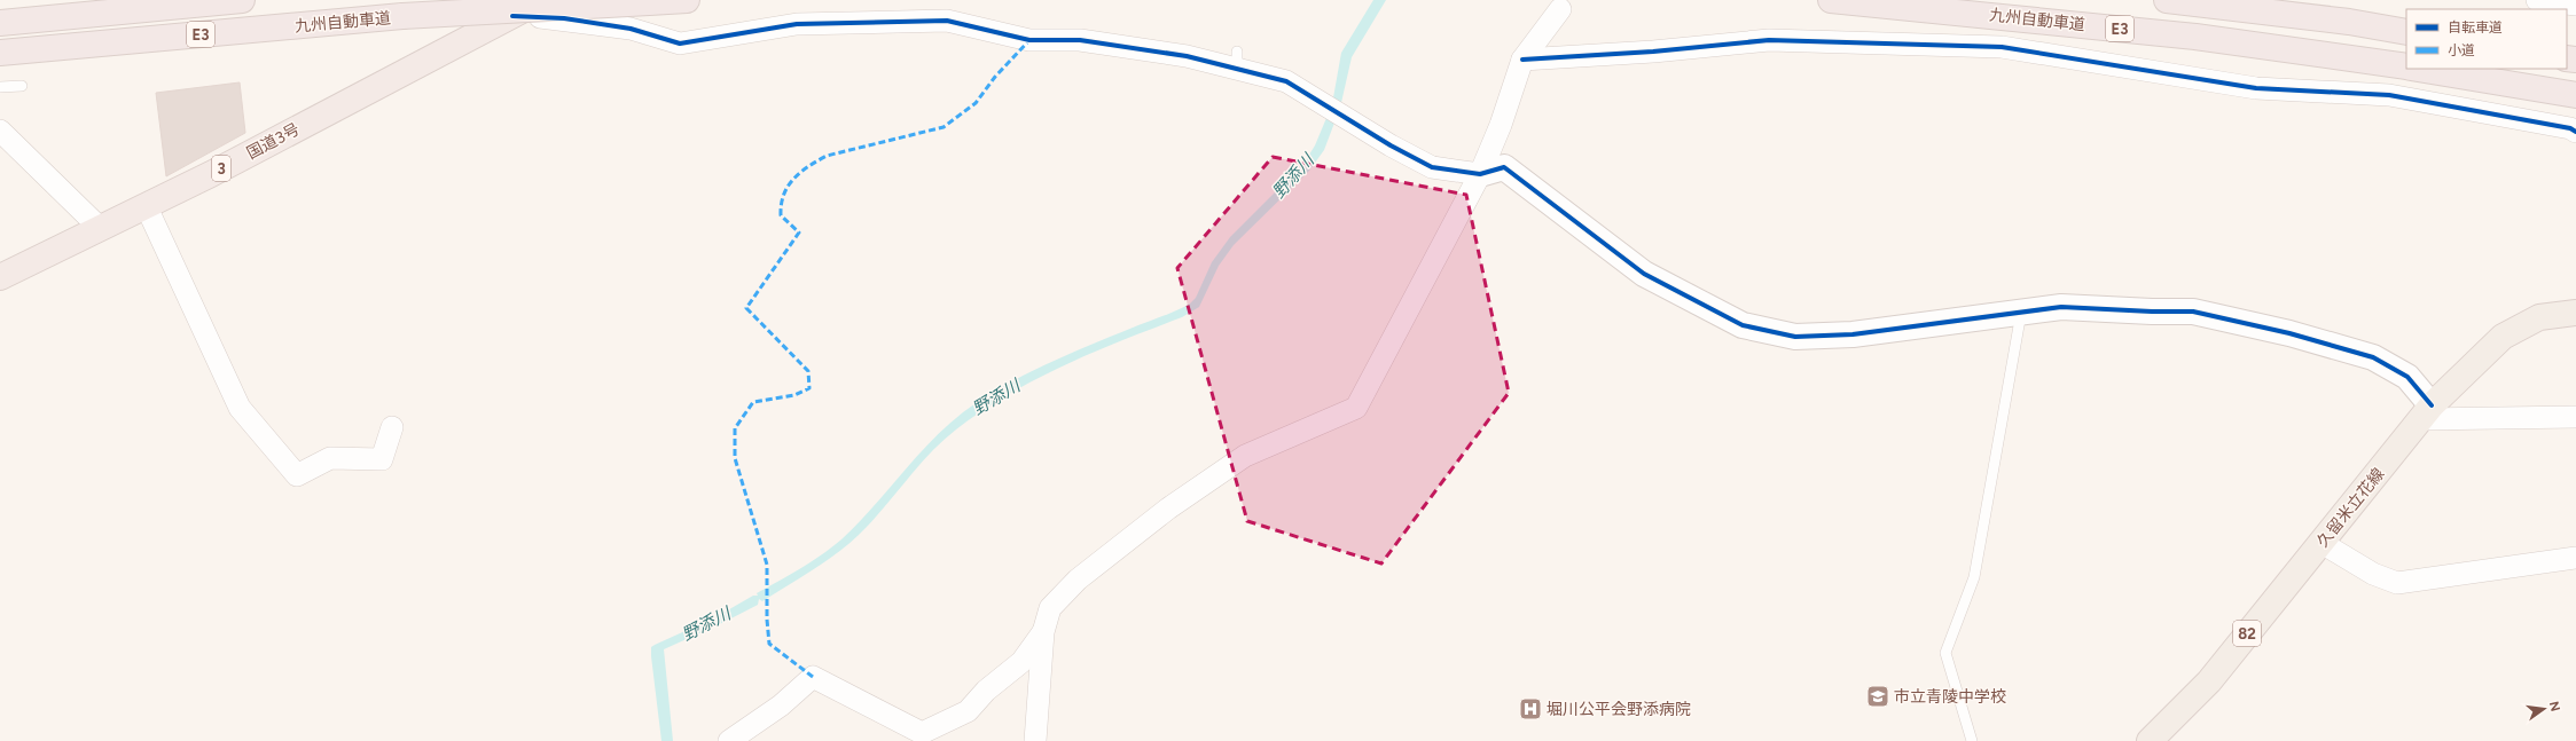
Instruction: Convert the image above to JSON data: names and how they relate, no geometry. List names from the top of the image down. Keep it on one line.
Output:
{"streets":{"highway":["九州自動車道","E3","国道3号","3"],"main road":["久留米立花線","82"]},"water":["野添川"],"places":{"school or university":["市立青陵中学校"],"hospital":["堀川公平会野添病院"]},"legend":["自転車道","小道"],"north":"right"}
